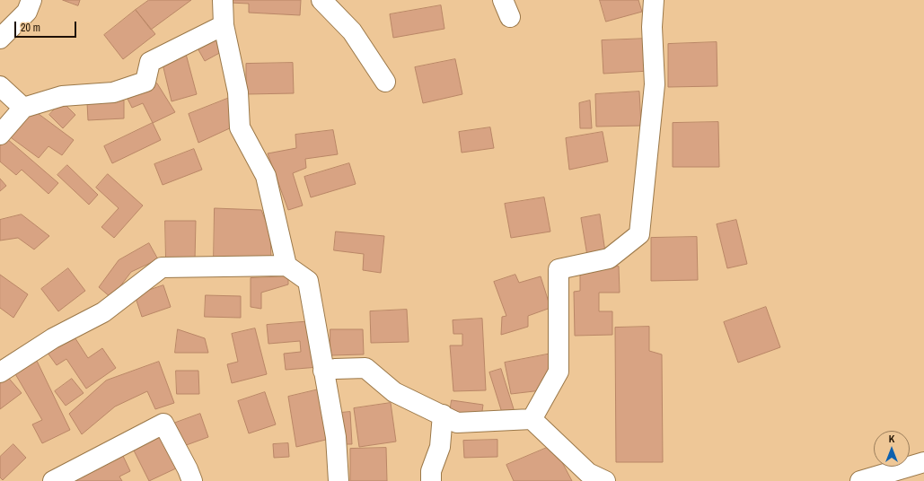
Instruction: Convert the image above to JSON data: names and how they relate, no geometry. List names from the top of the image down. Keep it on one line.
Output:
{"scale_bar":"20 m","north":"top"}
